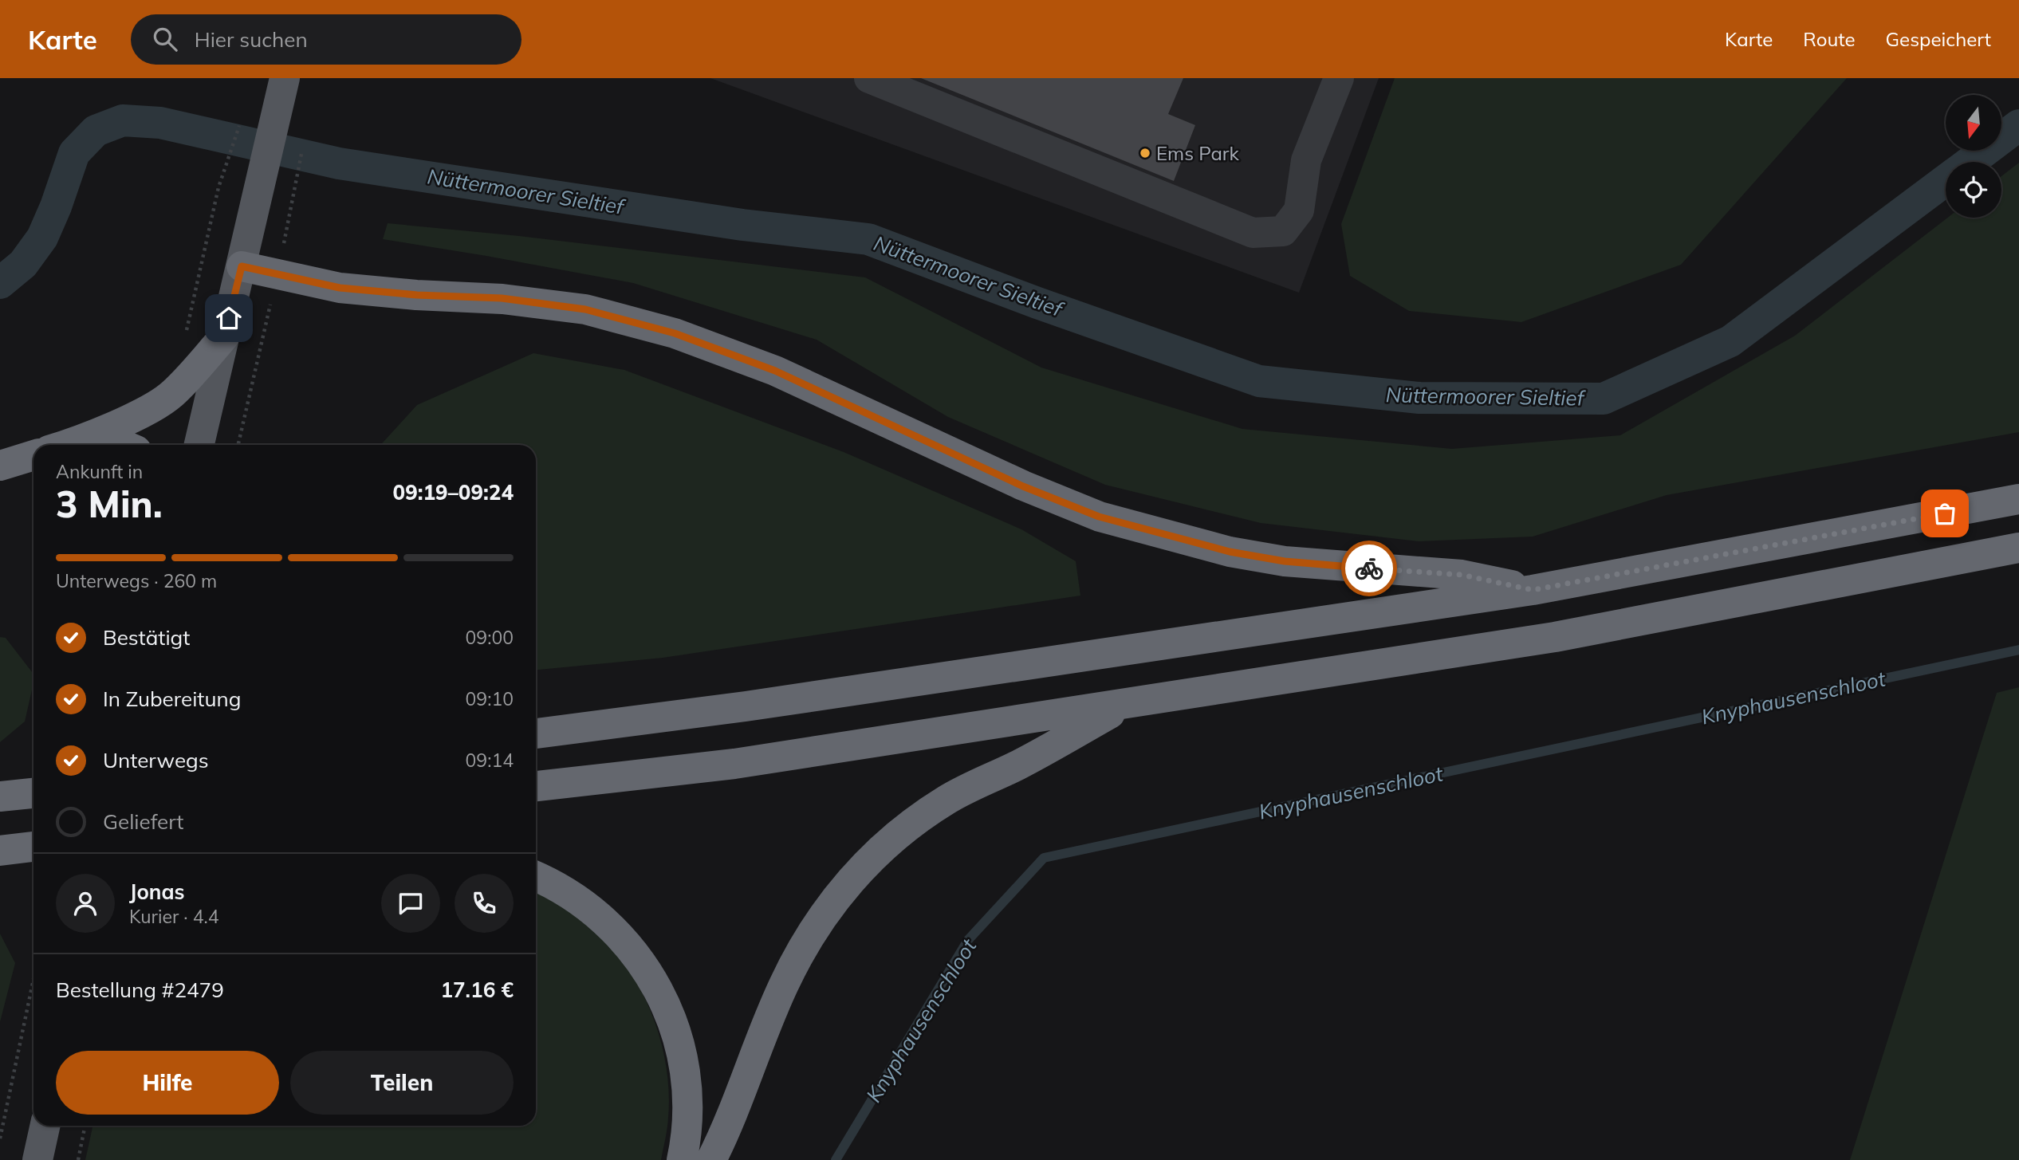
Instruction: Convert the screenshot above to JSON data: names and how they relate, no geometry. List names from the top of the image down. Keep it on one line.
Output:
{"water":["Nüttermoorer Sieltief","Knyphausenschloot"],"places":["Ems Park"],"north":"bottom","page":{"header":"Karte","search":"Hier suchen","nav":["Karte","Route","Gespeichert"],"heading":["3 Min.","Ankunft in","09:19–09:24"],"panel":["Jonas","Kurier · 4.4","Bestellung #2479","17.16 €"],"bar":"Unterwegs · 260 m","list":[["Bestätigt","09:00"],["In Zubereitung","09:10"],["Unterwegs","09:14"],"Geliefert"],"buttons":["Hilfe","Teilen"]}}
